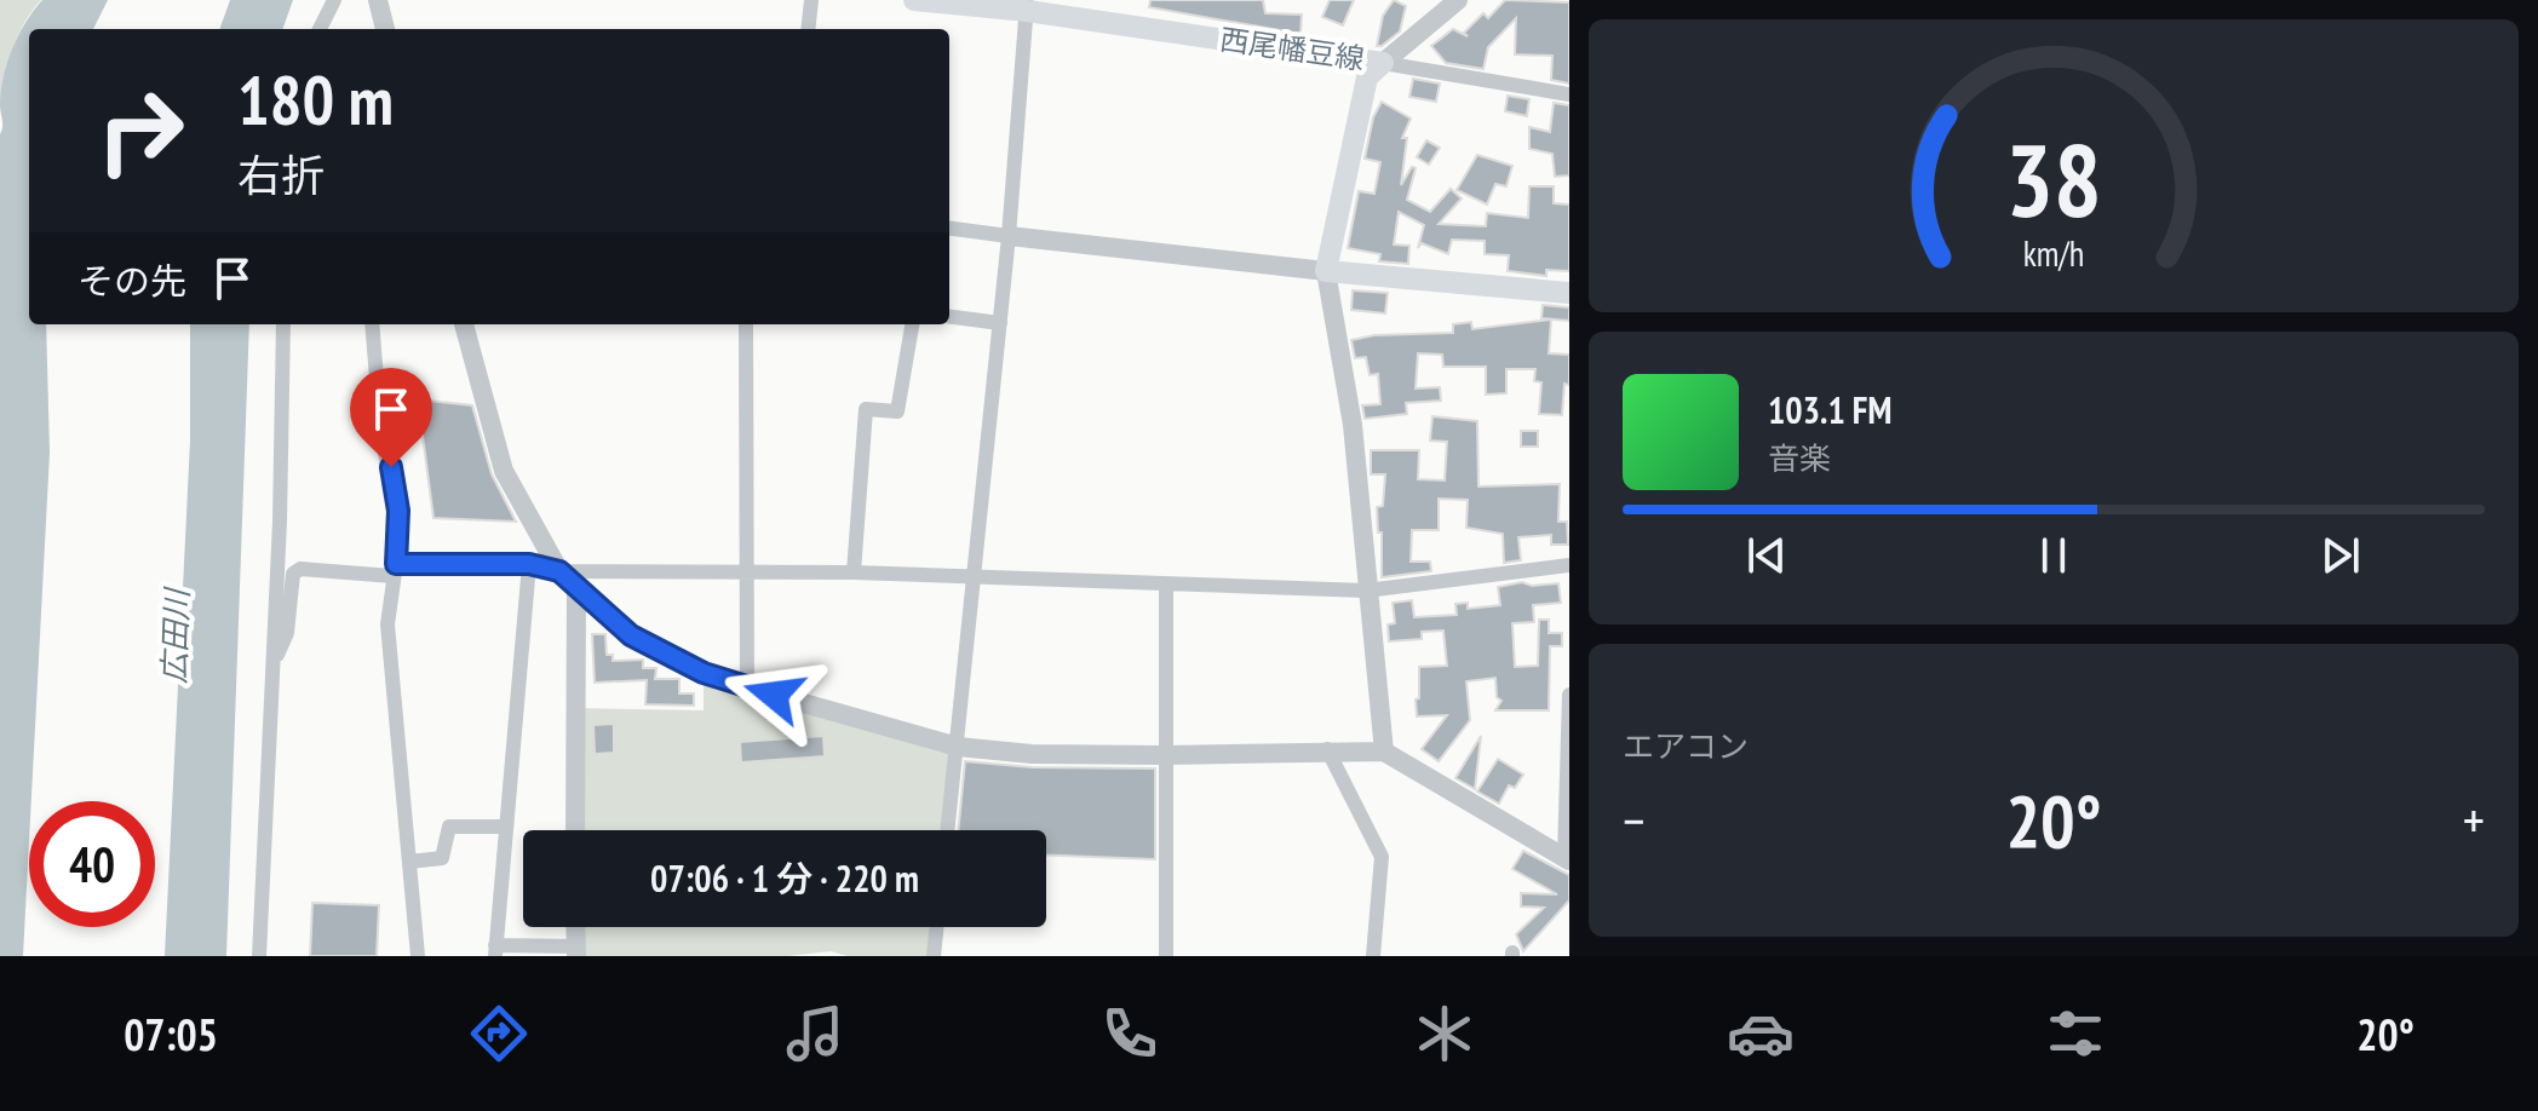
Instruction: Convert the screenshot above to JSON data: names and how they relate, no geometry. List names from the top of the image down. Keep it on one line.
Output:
{"streets":{"main road":["西尾幡豆線"]},"water":["広田川"],"page":{"turn":["180 m","右折"],"then":"その先","song":["103.1 FM","音楽"],"tile":"エアコン","heat":["−","20°","+"],"limit":"40","trip":"07:06 · 1 分 · 220 m","tabs":["07:05","20°"],"gauge":["38","km/h"]}}
